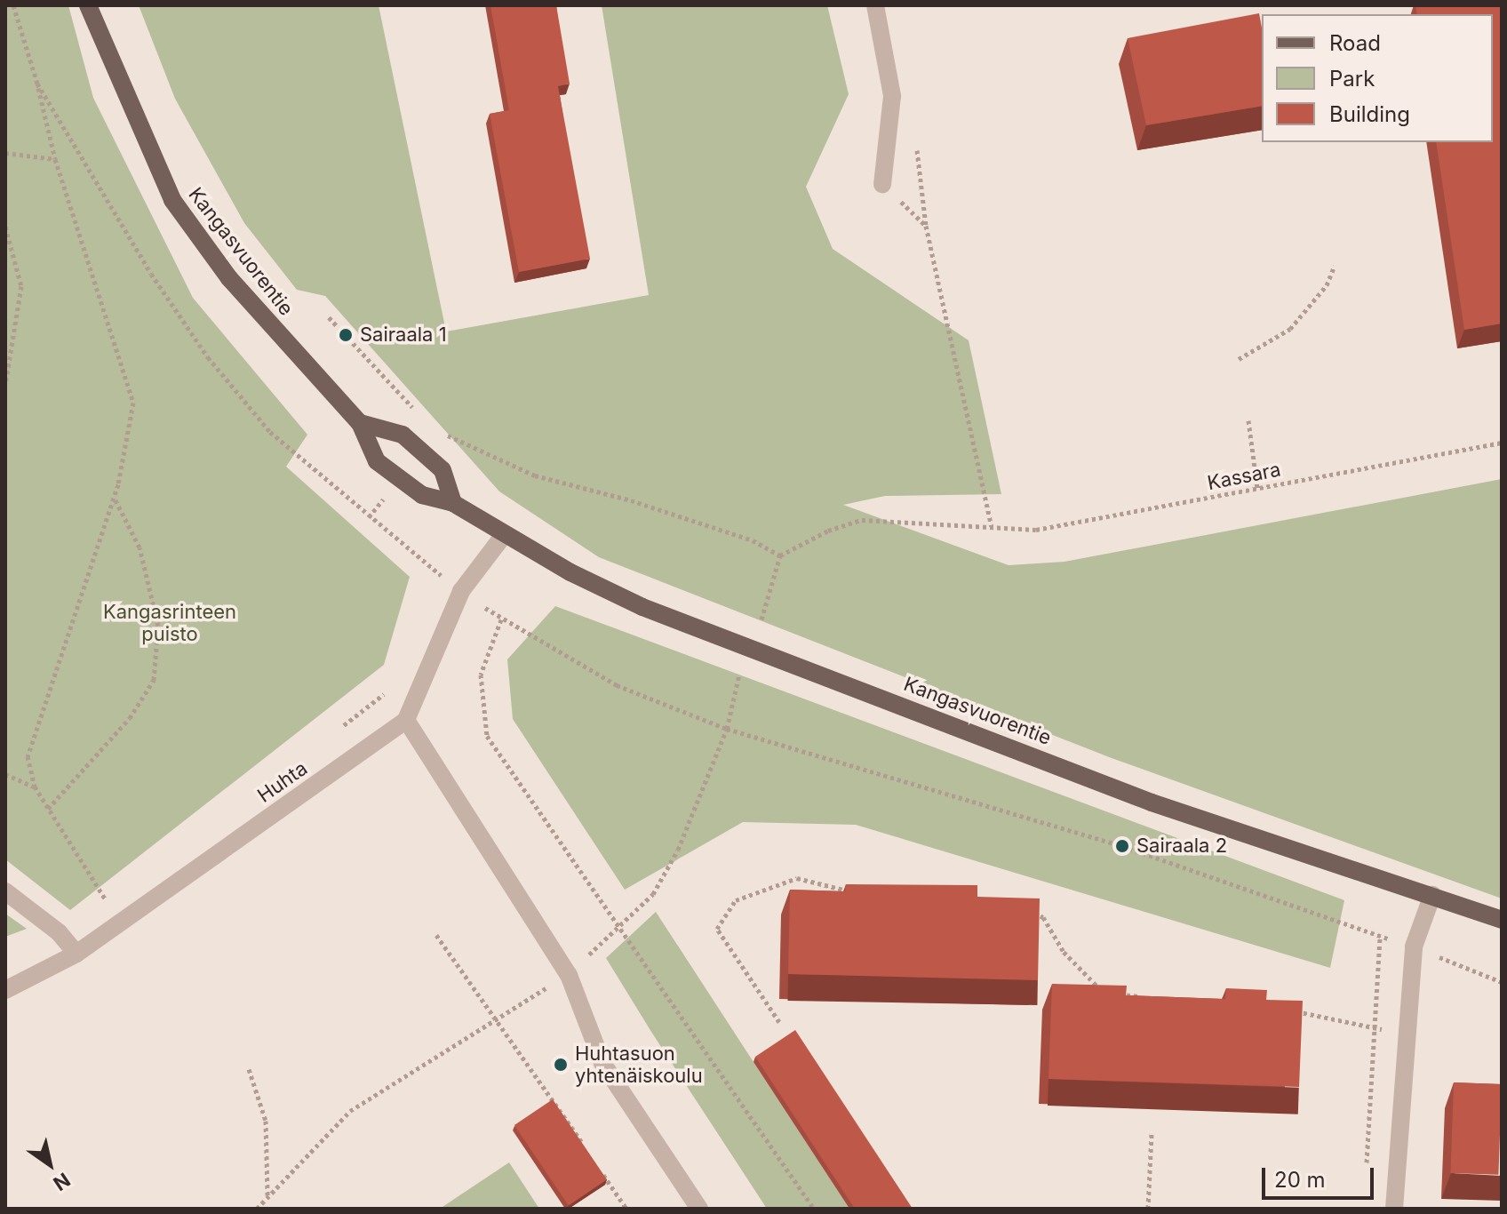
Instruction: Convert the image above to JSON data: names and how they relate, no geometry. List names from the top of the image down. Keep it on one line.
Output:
{"streets":{"main road":["Kangasvuorentie"],"street":["Huhta"],"path":["Kassara"]},"parks":["Kangasrinteen puisto"],"places":["Sairaala 1","Sairaala 2","Huhtasuon yhtenäiskoulu"],"legend":["Road","Park","Building"],"scale_bar":"20 m","north":"bottom right"}
